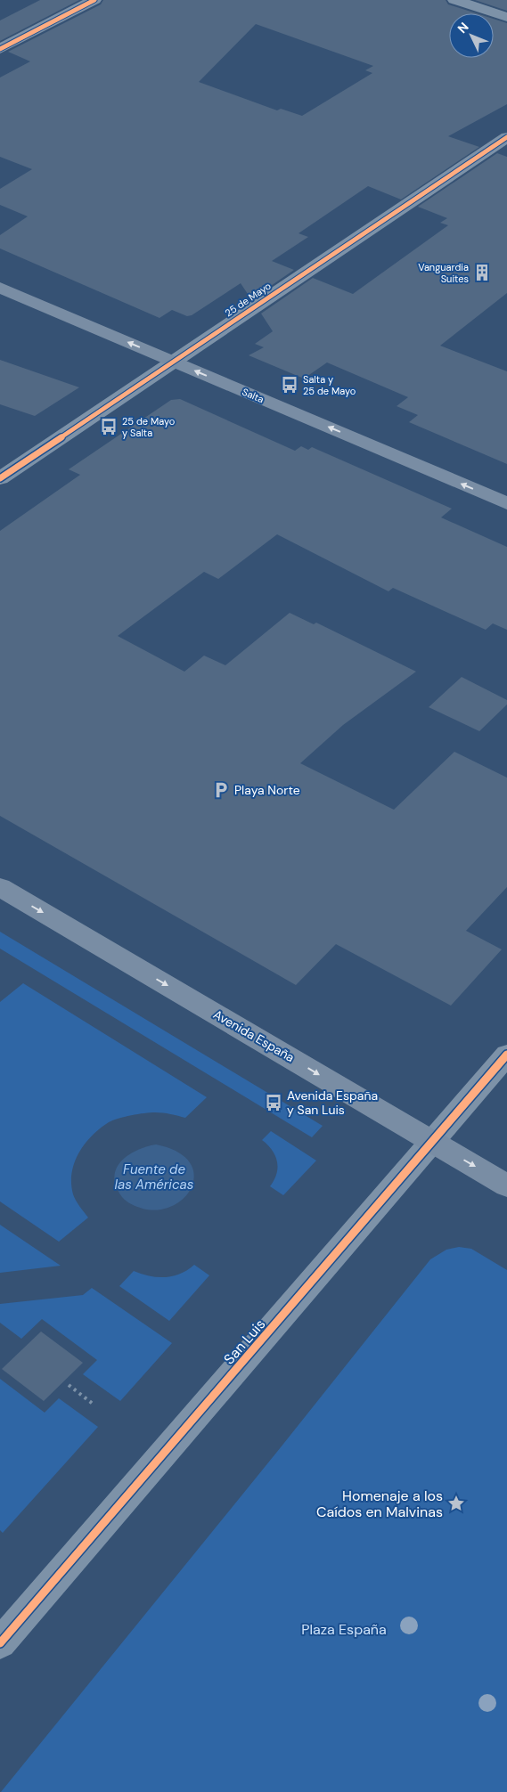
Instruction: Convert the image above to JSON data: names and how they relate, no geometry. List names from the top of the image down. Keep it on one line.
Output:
{"streets":{"main road":["Salta","Avenida España"],"street":["25 de Mayo","San Luis"]},"crossings":[["25 de Mayo","Salta"],["Avenida España","San Luis"]],"one_way":["Salta","Avenida España"],"water":["Fuente de las Américas"],"parks":["Plaza España"],"places":{"building":["Vanguardia Suites"],"bus stop":["Salta y 25 de Mayo","25 de Mayo y Salta","Avenida España y San Luis"],"parking":["Playa Norte"],"place":["Homenaje a los Caídos en Malvinas"]},"north":"top left"}
